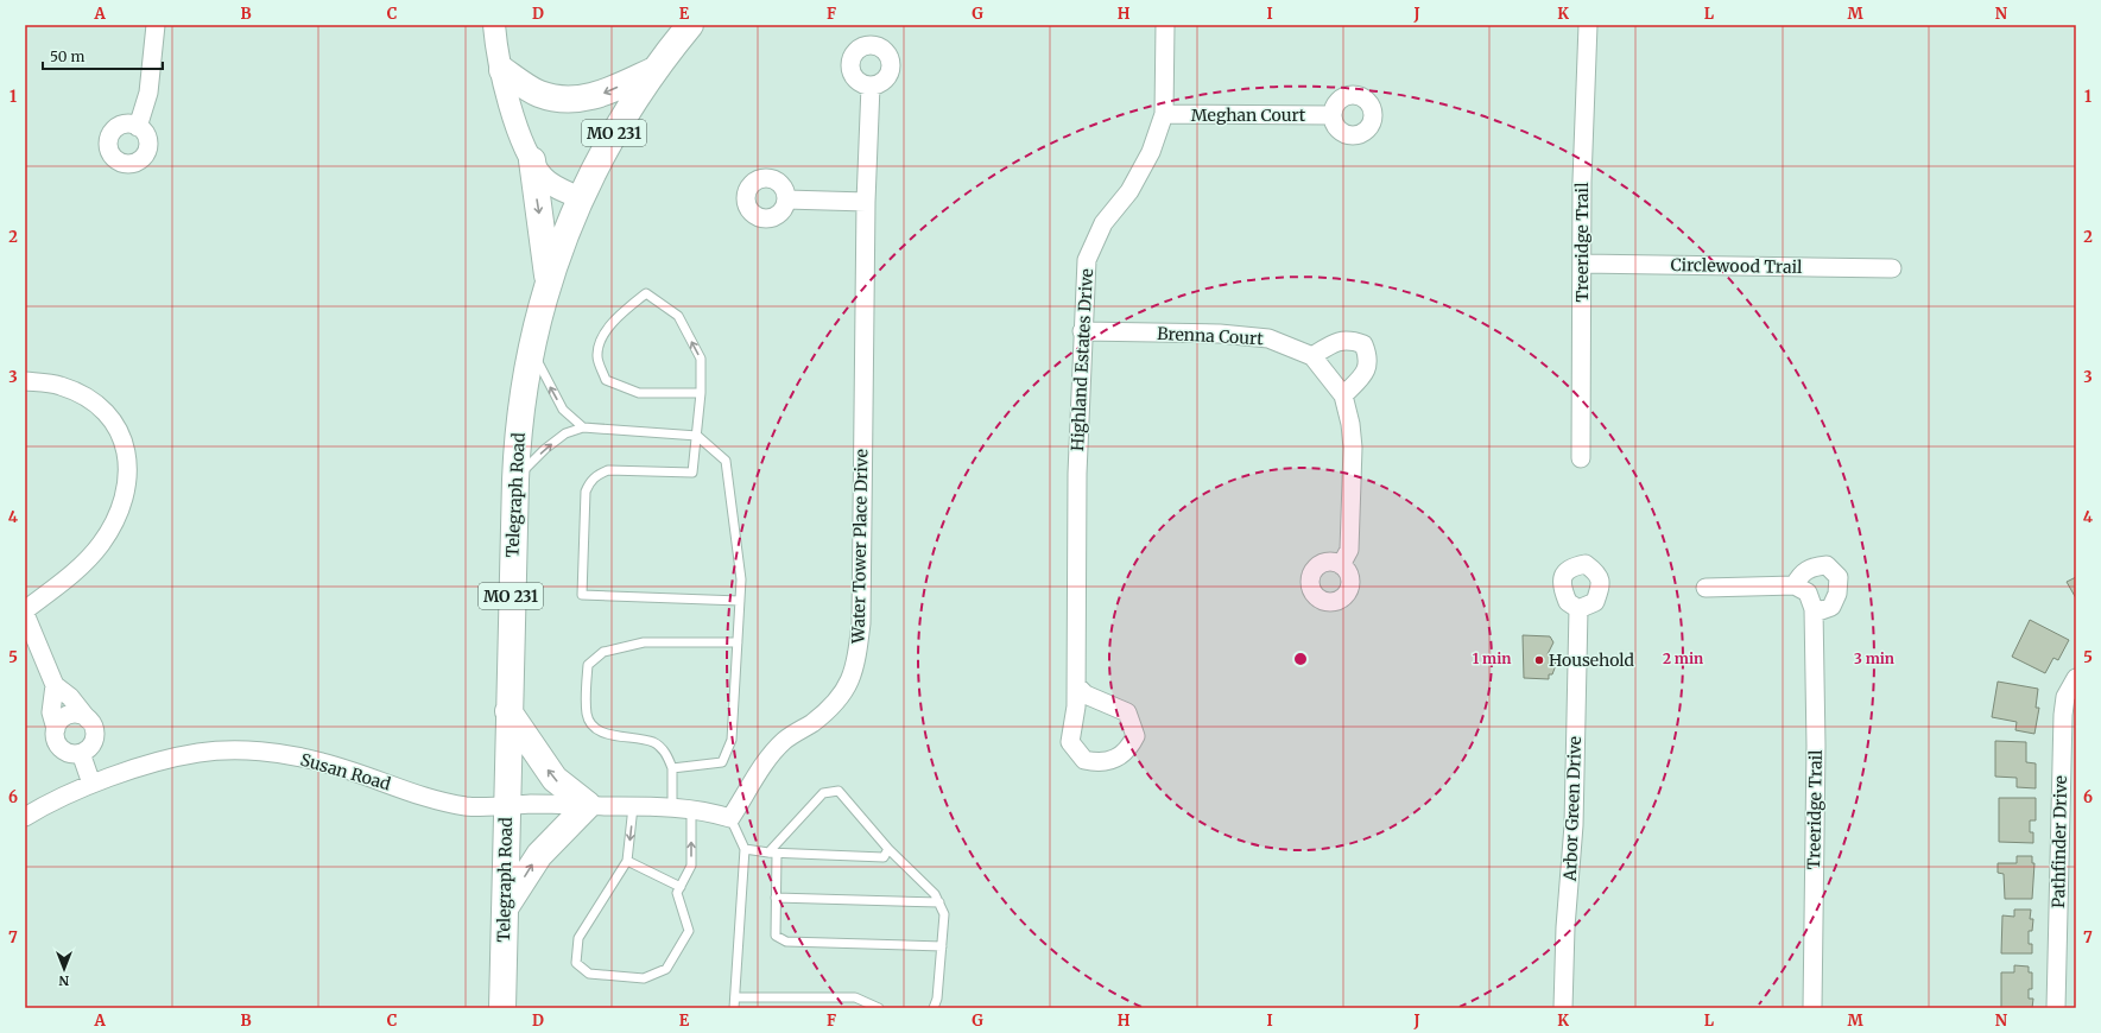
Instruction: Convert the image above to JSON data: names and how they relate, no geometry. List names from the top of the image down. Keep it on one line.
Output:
{"streets":{"main road":["MO 231","Telegraph Road"],"street":["Meghan Court","Treeridge Trail","Circlewood Trail","Brenna Court","Highland Estates Drive","Water Tower Place Drive","Susan Road","Arbor Green Drive","Pathfinder Drive"]},"crossings":[["Meghan Court","Highland Estates Drive"],["Treeridge Trail","Circlewood Trail"],["Brenna Court","Highland Estates Drive"],["Telegraph Road","Susan Road"]],"places":["Household"],"scale_bar":"50 m","north":"bottom","grid":{"columns":["A","B","C","D","E","F","G","H","I","J","K","L","M","N"],"rows":["1","2","3","4","5","6","7"]},"rings":["1 min","2 min","3 min"]}
